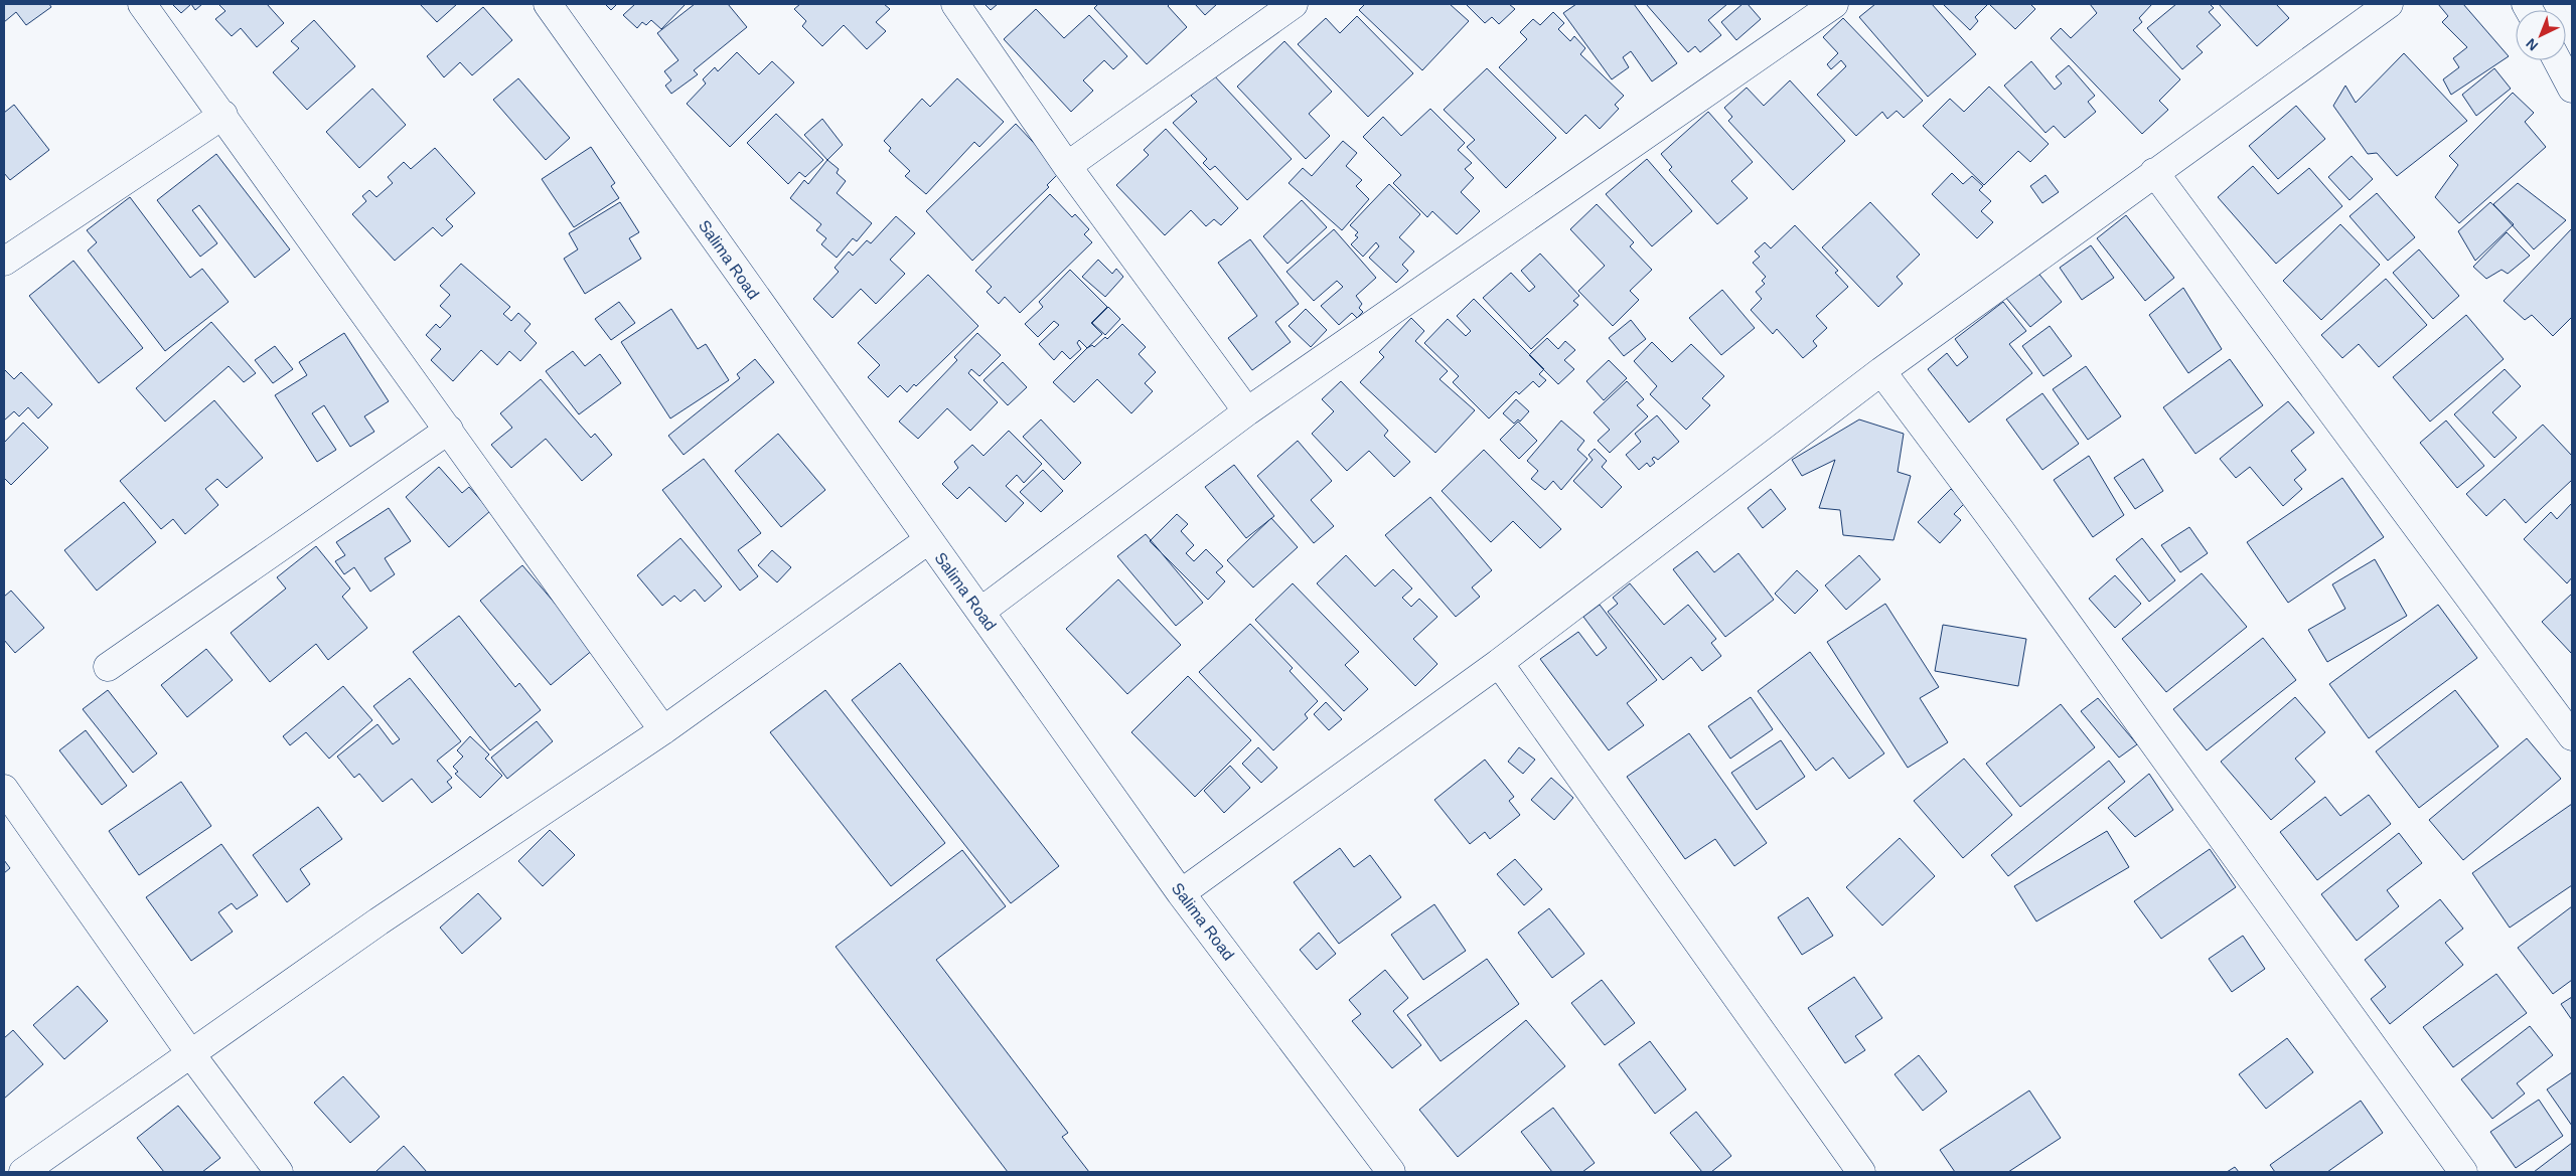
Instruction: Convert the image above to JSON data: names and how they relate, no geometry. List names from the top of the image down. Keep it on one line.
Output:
{"streets":{"street":["Salima Road"]},"north":"bottom left"}
